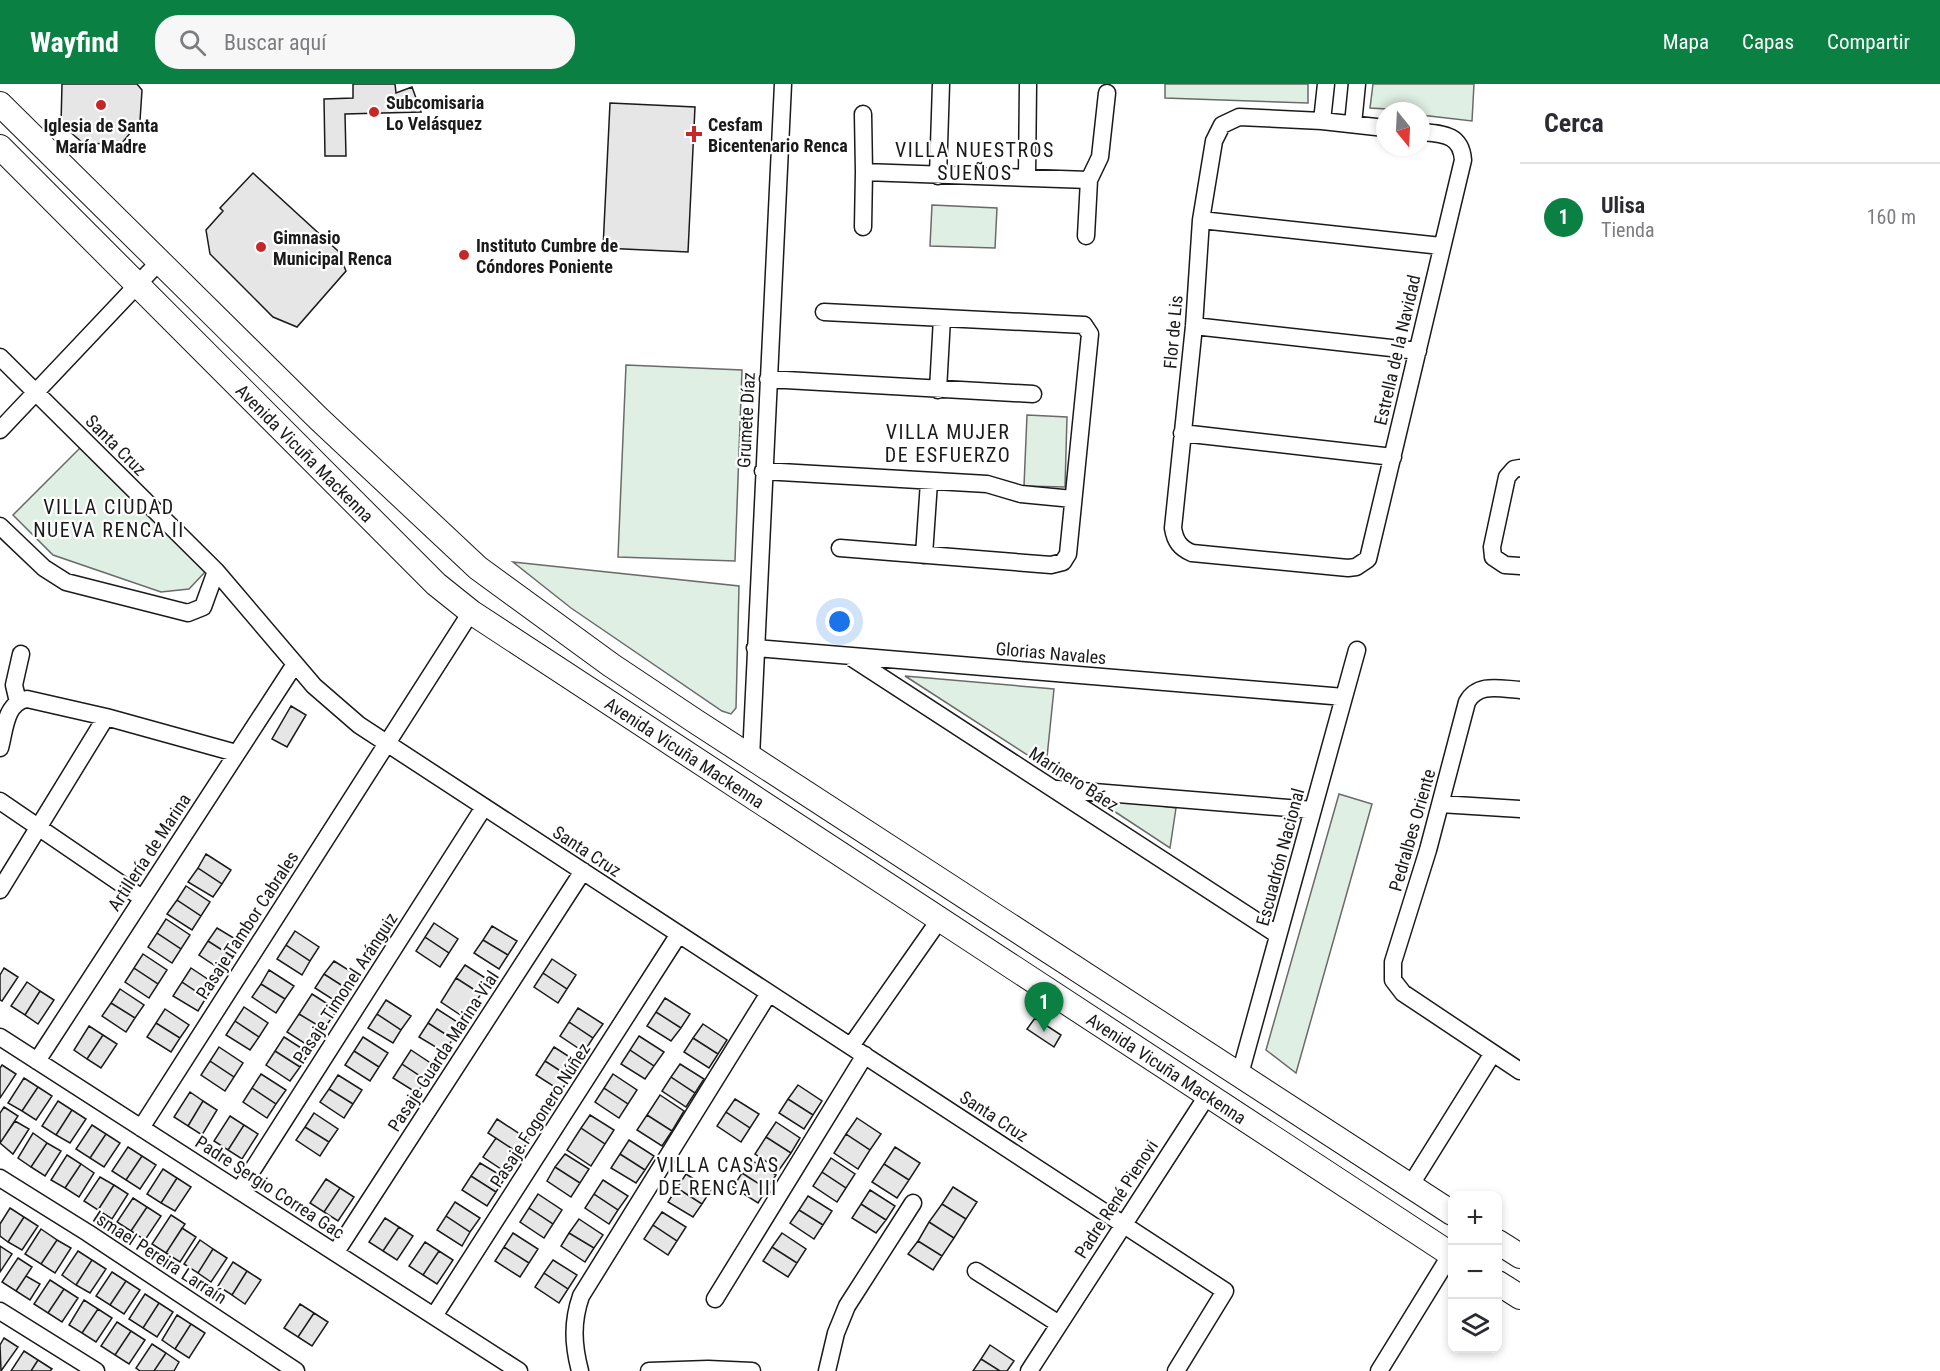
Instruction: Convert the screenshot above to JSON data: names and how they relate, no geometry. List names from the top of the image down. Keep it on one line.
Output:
{"streets":{"street":["Flor de Lis","Estrella de la Navidad","Grumete Díaz","Santa Cruz","Avenida Vicuña Mackenna","Glorias Navales","Marinero Báez","Pedralbes Oriente","Artillería de Marina","Escuadrón Nacional","Pasaje Tambor Cabrales","Pasaje Timonel Aránguiz","Pasaje Guarda Marina Vial","Pasaje Fogonero Núñez","Padre Sergio Correa Gac","Padre René Pienovi","Ismael Pereira Larraín"]},"crossings":[["Flor de Lis","Estrella de la Navidad"],["Grumete Díaz","Avenida Vicuña Mackenna"],["Grumete Díaz","Glorias Navales"],["Santa Cruz","Artillería de Marina"],["Santa Cruz","Pasaje Tambor Cabrales"],["Santa Cruz","Pasaje Timonel Aránguiz"],["Santa Cruz","Pasaje Guarda Marina Vial"],["Santa Cruz","Pasaje Fogonero Núñez"],["Santa Cruz","Padre René Pienovi"],["Avenida Vicuña Mackenna","Escuadrón Nacional"],["Avenida Vicuña Mackenna","Pasaje Tambor Cabrales"],["Avenida Vicuña Mackenna","Padre René Pienovi"],["Glorias Navales","Marinero Báez"],["Glorias Navales","Escuadrón Nacional"],["Marinero Báez","Escuadrón Nacional"],["Artillería de Marina","Padre Sergio Correa Gac"],["Pasaje Tambor Cabrales","Padre Sergio Correa Gac"],["Pasaje Timonel Aránguiz","Padre Sergio Correa Gac"],["Pasaje Guarda Marina Vial","Padre Sergio Correa Gac"],["Pasaje Fogonero Núñez","Padre Sergio Correa Gac"]],"districts":["VILLA NUESTROS SUEÑOS","VILLA MUJER DE ESFUERZO","VILLA CIUDAD NUEVA RENCA II","VILLA CASAS DE RENCA III"],"places":{"other":["Iglesia de Santa María Madre","Subcomisaria Lo Velásquez","Gimnasio Municipal Renca","Instituto Cumbre de Cóndores Poniente"],"health":["Cesfam Bicentenario Renca"]},"north":"bottom","page":{"header":"Wayfind","search":"Buscar aquí","nav":["Mapa","Capas","Compartir"],"heading":"Cerca","list":[{"mark":"1","name":"Ulisa","note":"Tienda","value":"160 m"}],"pins":"1","map_buttons":["+","−"]}}
